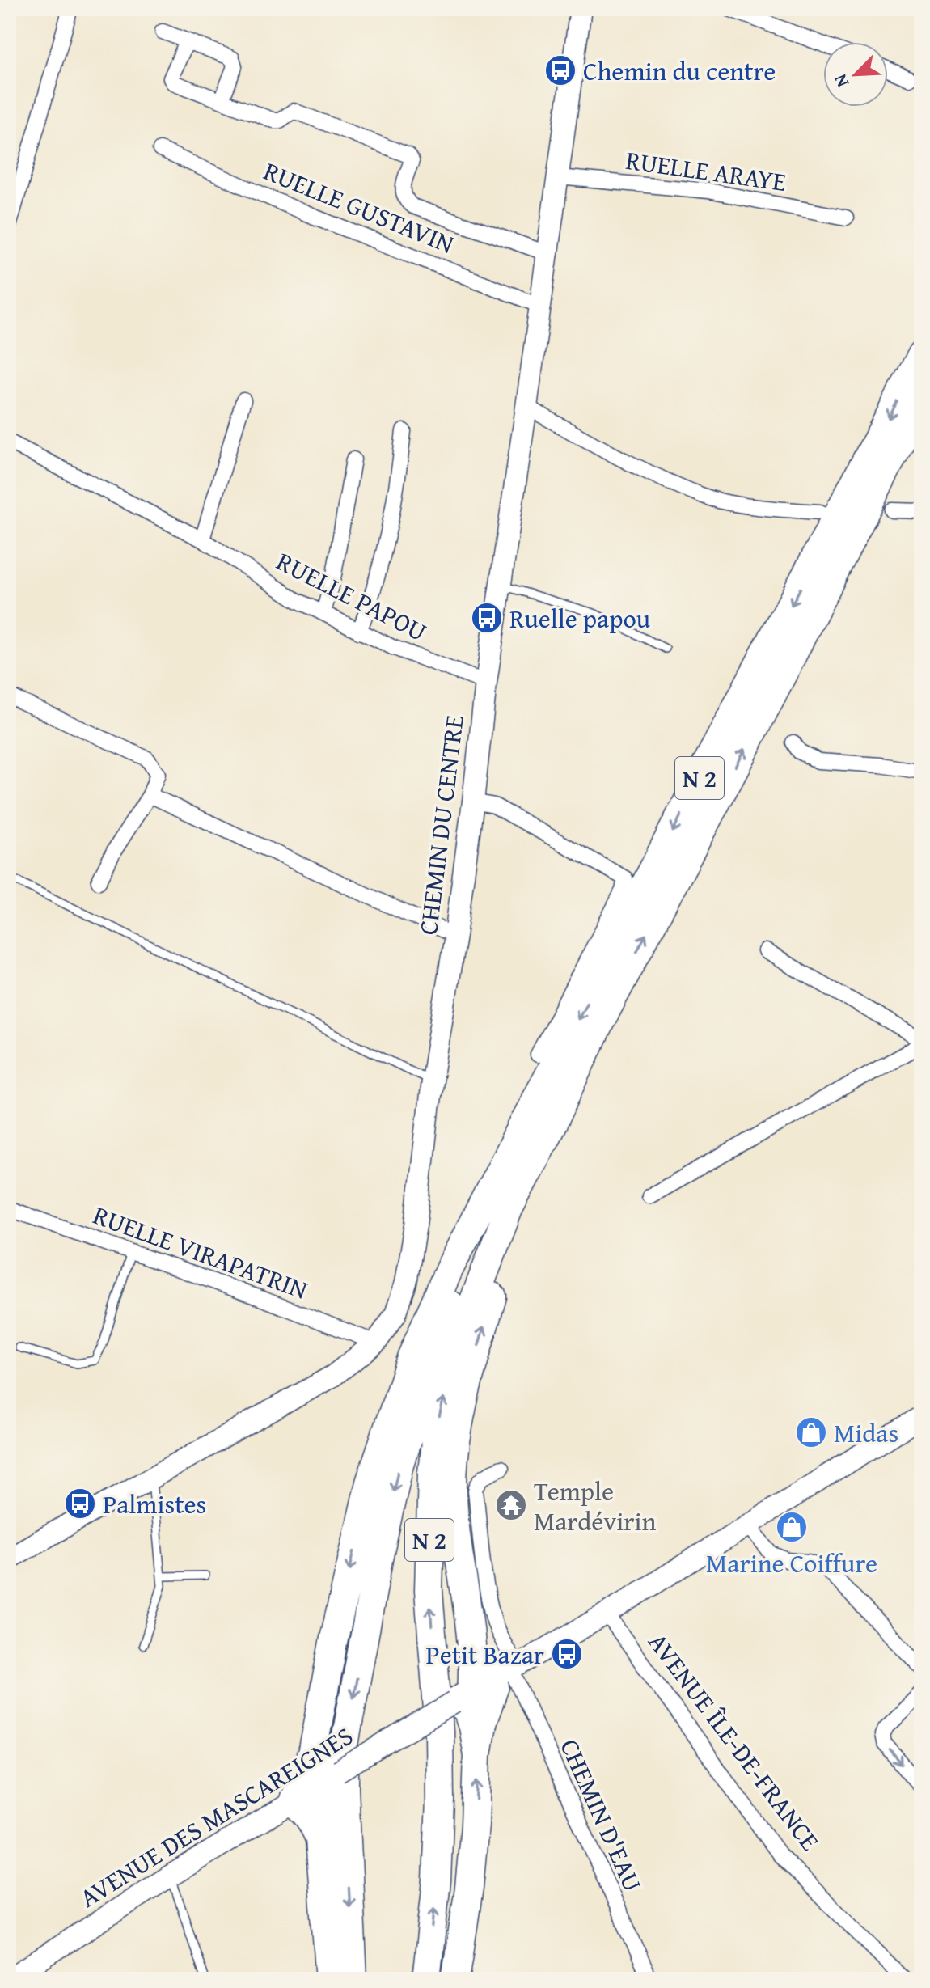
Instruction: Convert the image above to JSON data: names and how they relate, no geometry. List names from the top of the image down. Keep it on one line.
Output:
{"streets":{"highway":["N 2"],"street":["RUELLE ARAYE","RUELLE GUSTAVIN","RUELLE PAPOU","CHEMIN DU CENTRE","RUELLE VIRAPATRIN","AVENUE ÎLE-DE-FRANCE","CHEMIN D'EAU","AVENUE DES MASCAREIGNES"]},"crossings":[["RUELLE ARAYE","CHEMIN DU CENTRE"],["RUELLE GUSTAVIN","CHEMIN DU CENTRE"],["RUELLE PAPOU","CHEMIN DU CENTRE"],["CHEMIN DU CENTRE","RUELLE VIRAPATRIN"],["CHEMIN D'EAU","AVENUE DES MASCAREIGNES"]],"places":{"bus stop":["Chemin du centre","Ruelle papou","Palmistes","Petit Bazar"],"shop":["Midas","Marine Coiffure"],"temple":["Temple Mardévirin"]},"north":"bottom left"}
